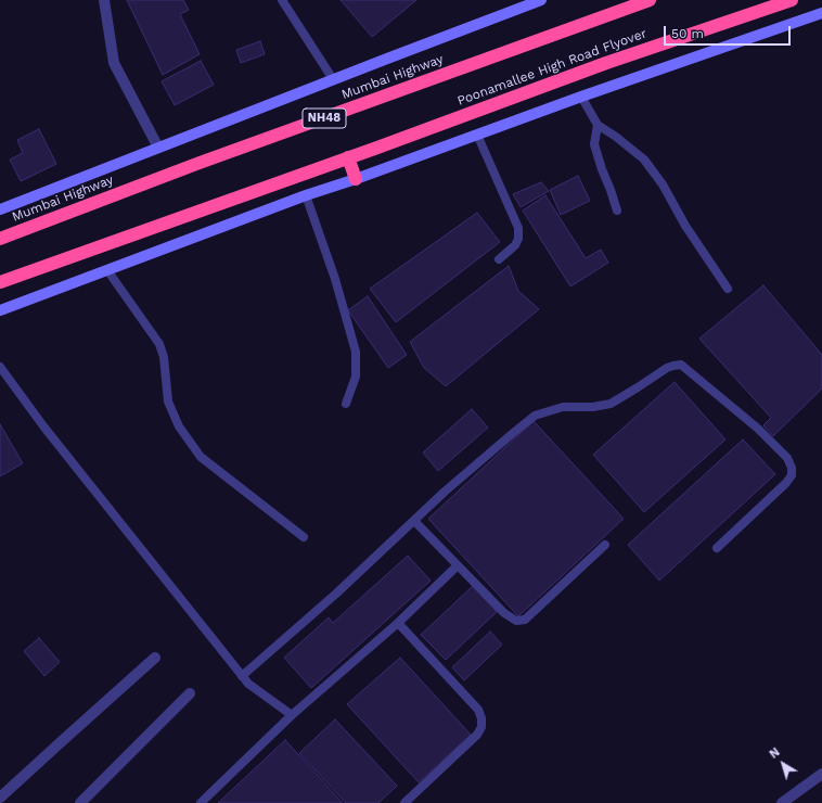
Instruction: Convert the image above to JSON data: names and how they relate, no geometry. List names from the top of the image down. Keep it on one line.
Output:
{"streets":{"highway":["Poonamallee High Road Flyover","Mumbai Highway","NH48"]},"scale_bar":"50 m","north":"top left"}
